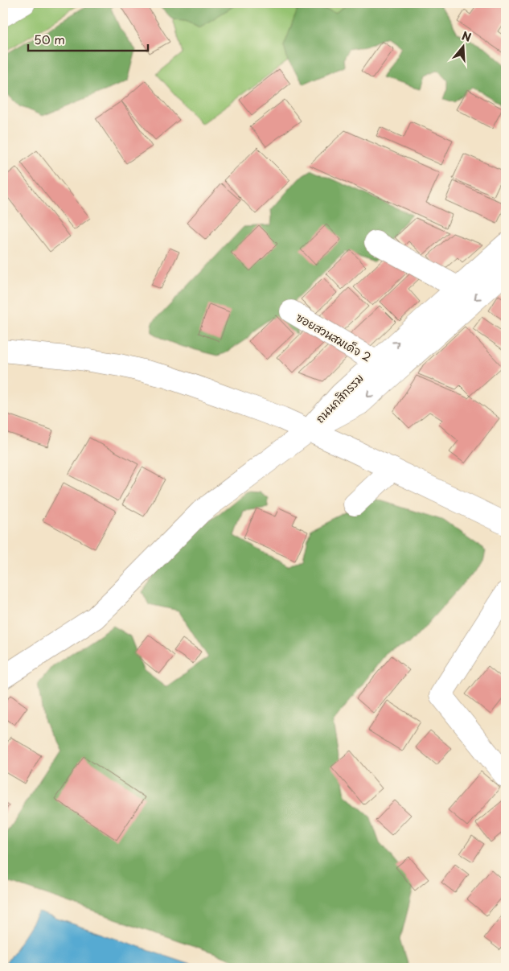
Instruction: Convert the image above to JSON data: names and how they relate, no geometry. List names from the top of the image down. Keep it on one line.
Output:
{"streets":{"main road":["ซอยสวนสมเด็จ 2","ถนนกสิกรรม"]},"crossings":[["ซอยสวนสมเด็จ 2","ถนนกสิกรรม"]],"scale_bar":"50 m","north":"top"}
